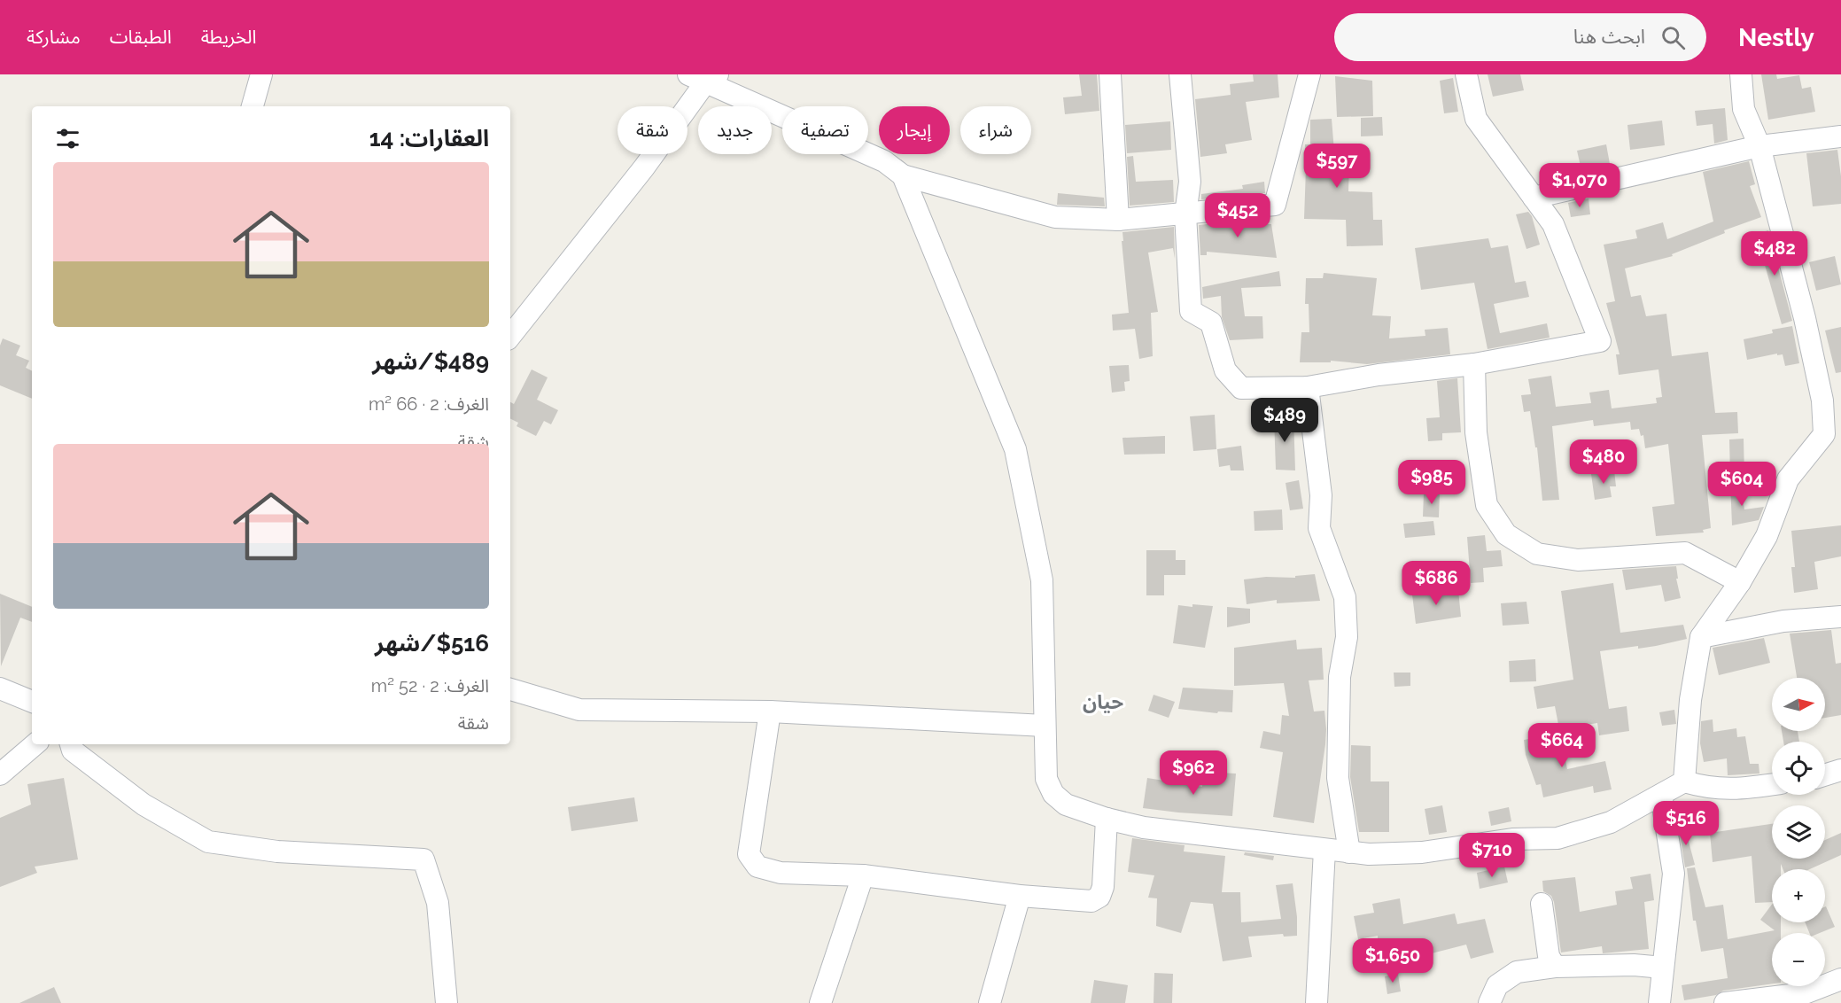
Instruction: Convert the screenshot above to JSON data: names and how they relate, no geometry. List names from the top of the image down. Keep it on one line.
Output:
{"districts":["حيان"],"north":"right","page":{"header":"Nestly","search":"ابحث هنا","nav":["الخريطة","الطبقات","مشاركة"],"chip":["شراء","إيجار","تصفية","جديد","شقة"],"heading":"العقارات: 14","price":["$597","$1,070","$452","$482","$489","$480","$985","$604","$686","$664","$962","$516","$710","$1,650"],"list":[{"name":"$489/شهر","note":"الغرف: 2 · 66 m² · شقة"},{"name":"$516/شهر","note":"الغرف: 2 · 52 m² · شقة"}],"map_buttons":["+","−"]}}
